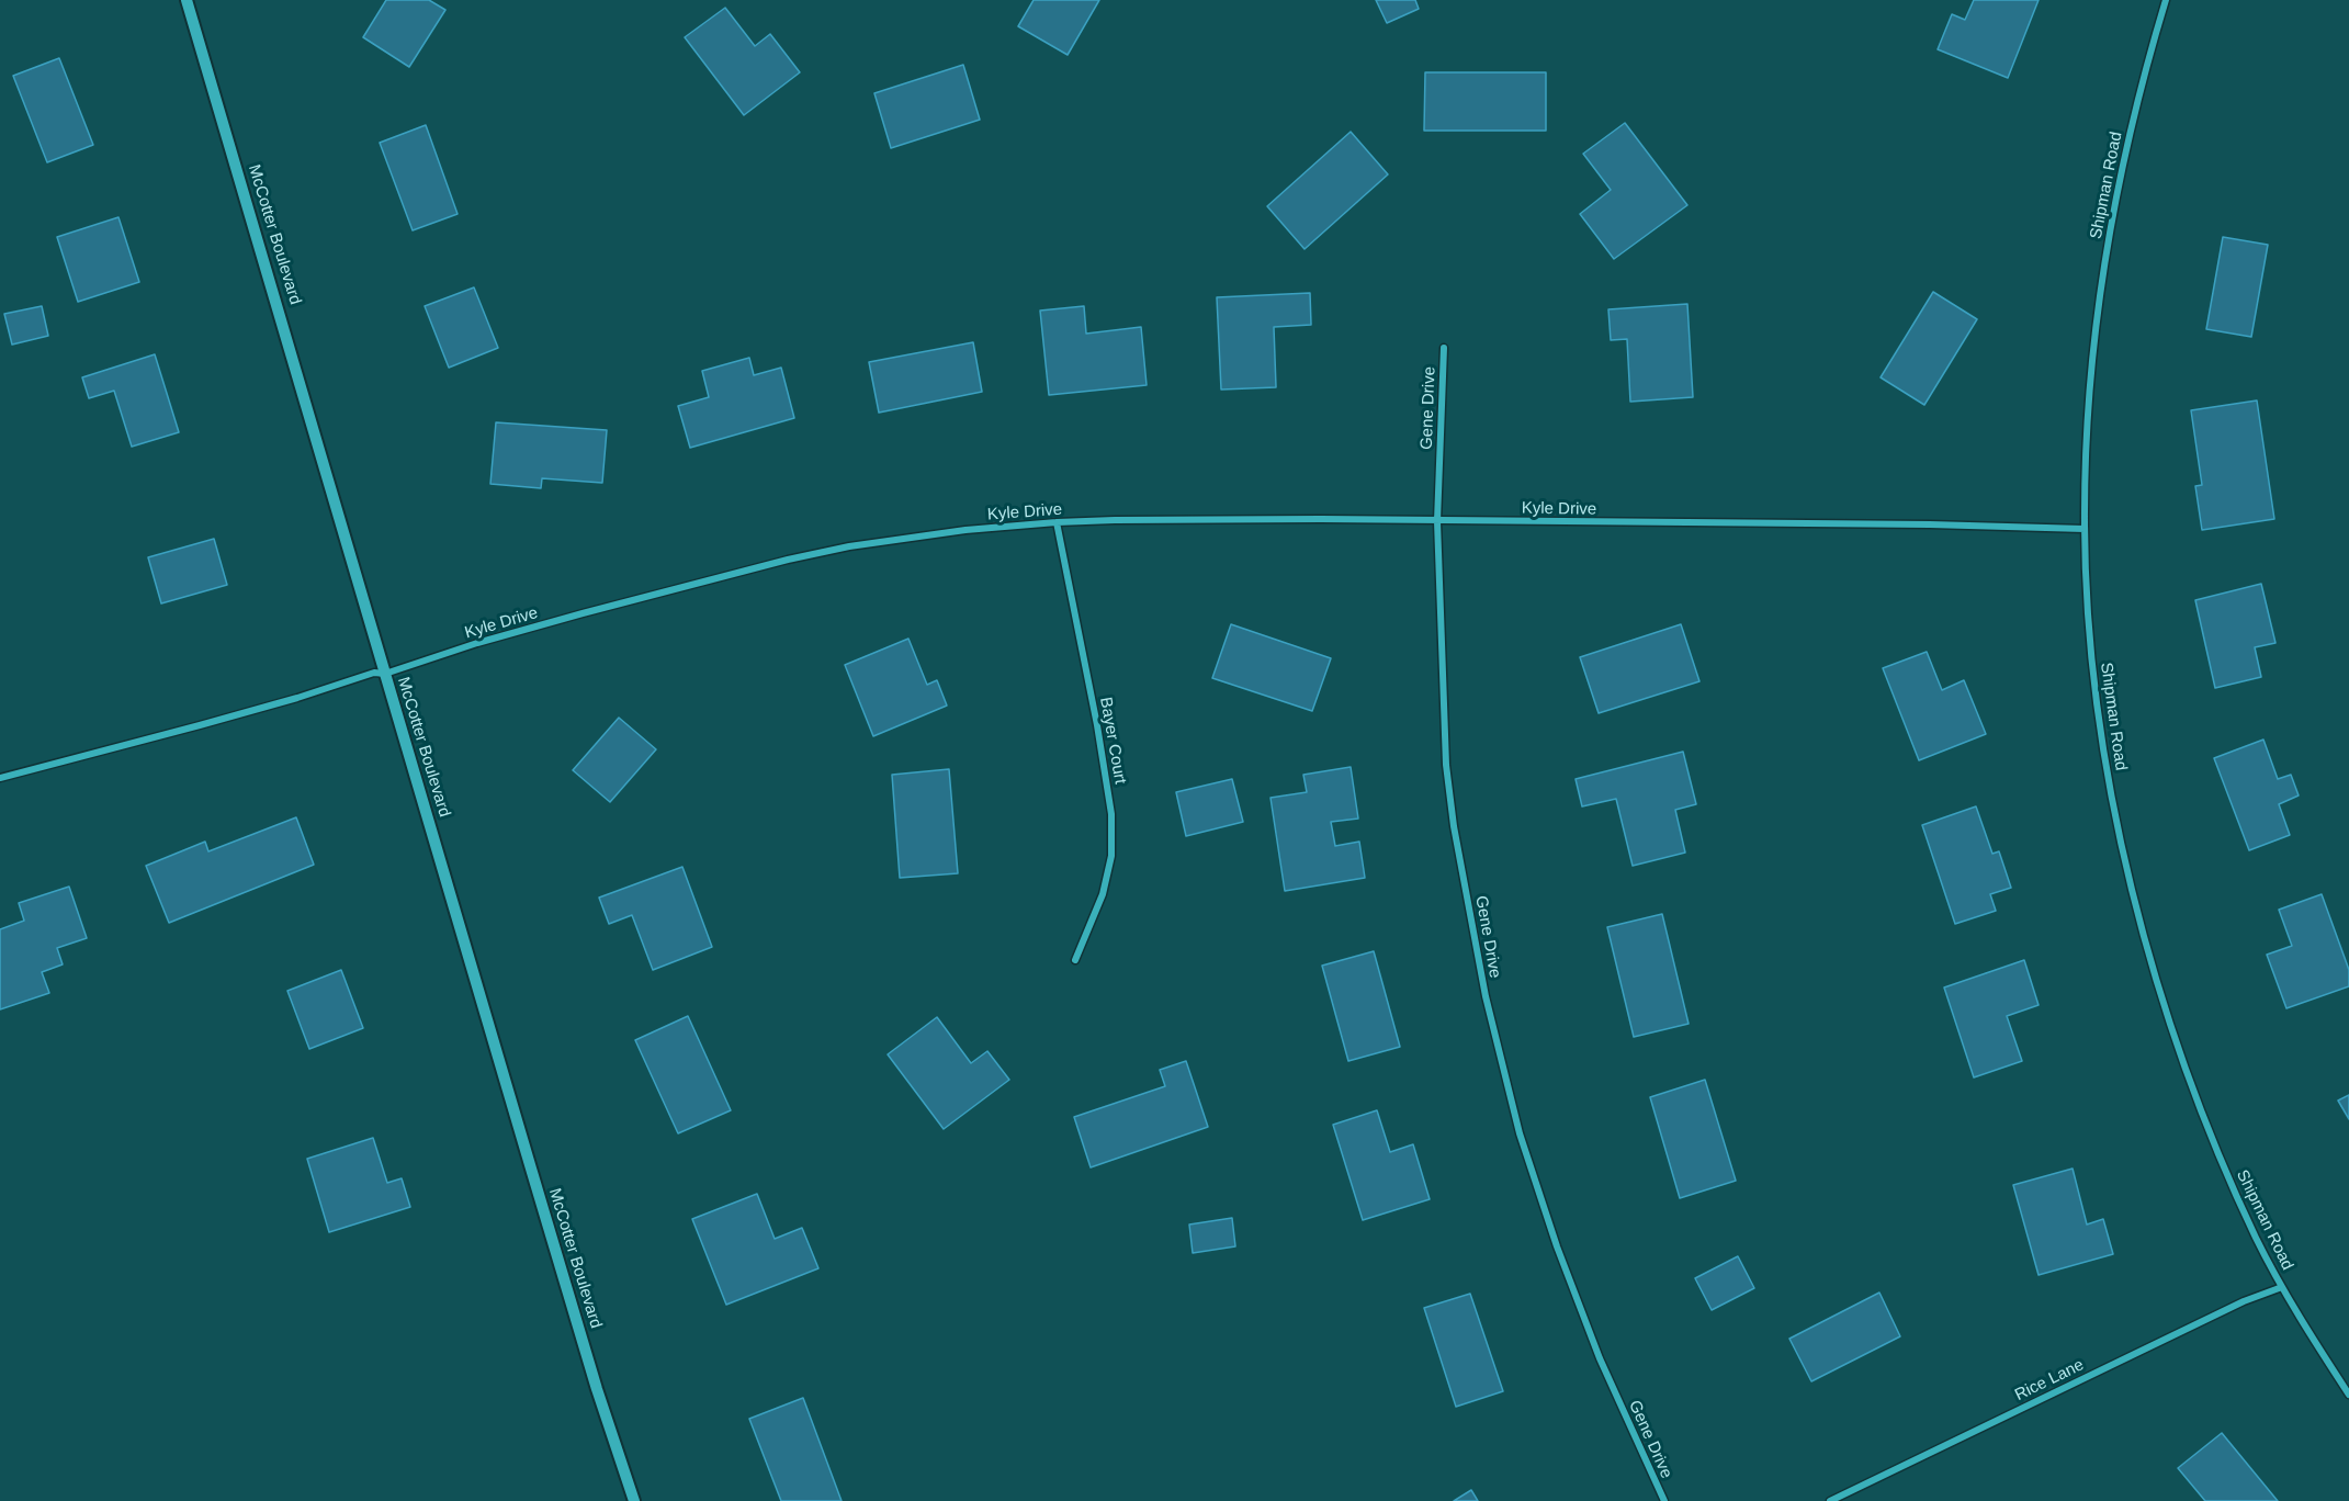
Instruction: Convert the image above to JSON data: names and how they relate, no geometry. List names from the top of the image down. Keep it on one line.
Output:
{"streets":{"street":["Shipman Road","McCotter Boulevard","Gene Drive","Kyle Drive","Bayer Court","Rice Lane"]},"crossings":[["Shipman Road","Kyle Drive"],["Shipman Road","Rice Lane"],["McCotter Boulevard","Kyle Drive"],["Gene Drive","Kyle Drive"],["Kyle Drive","Bayer Court"]]}
